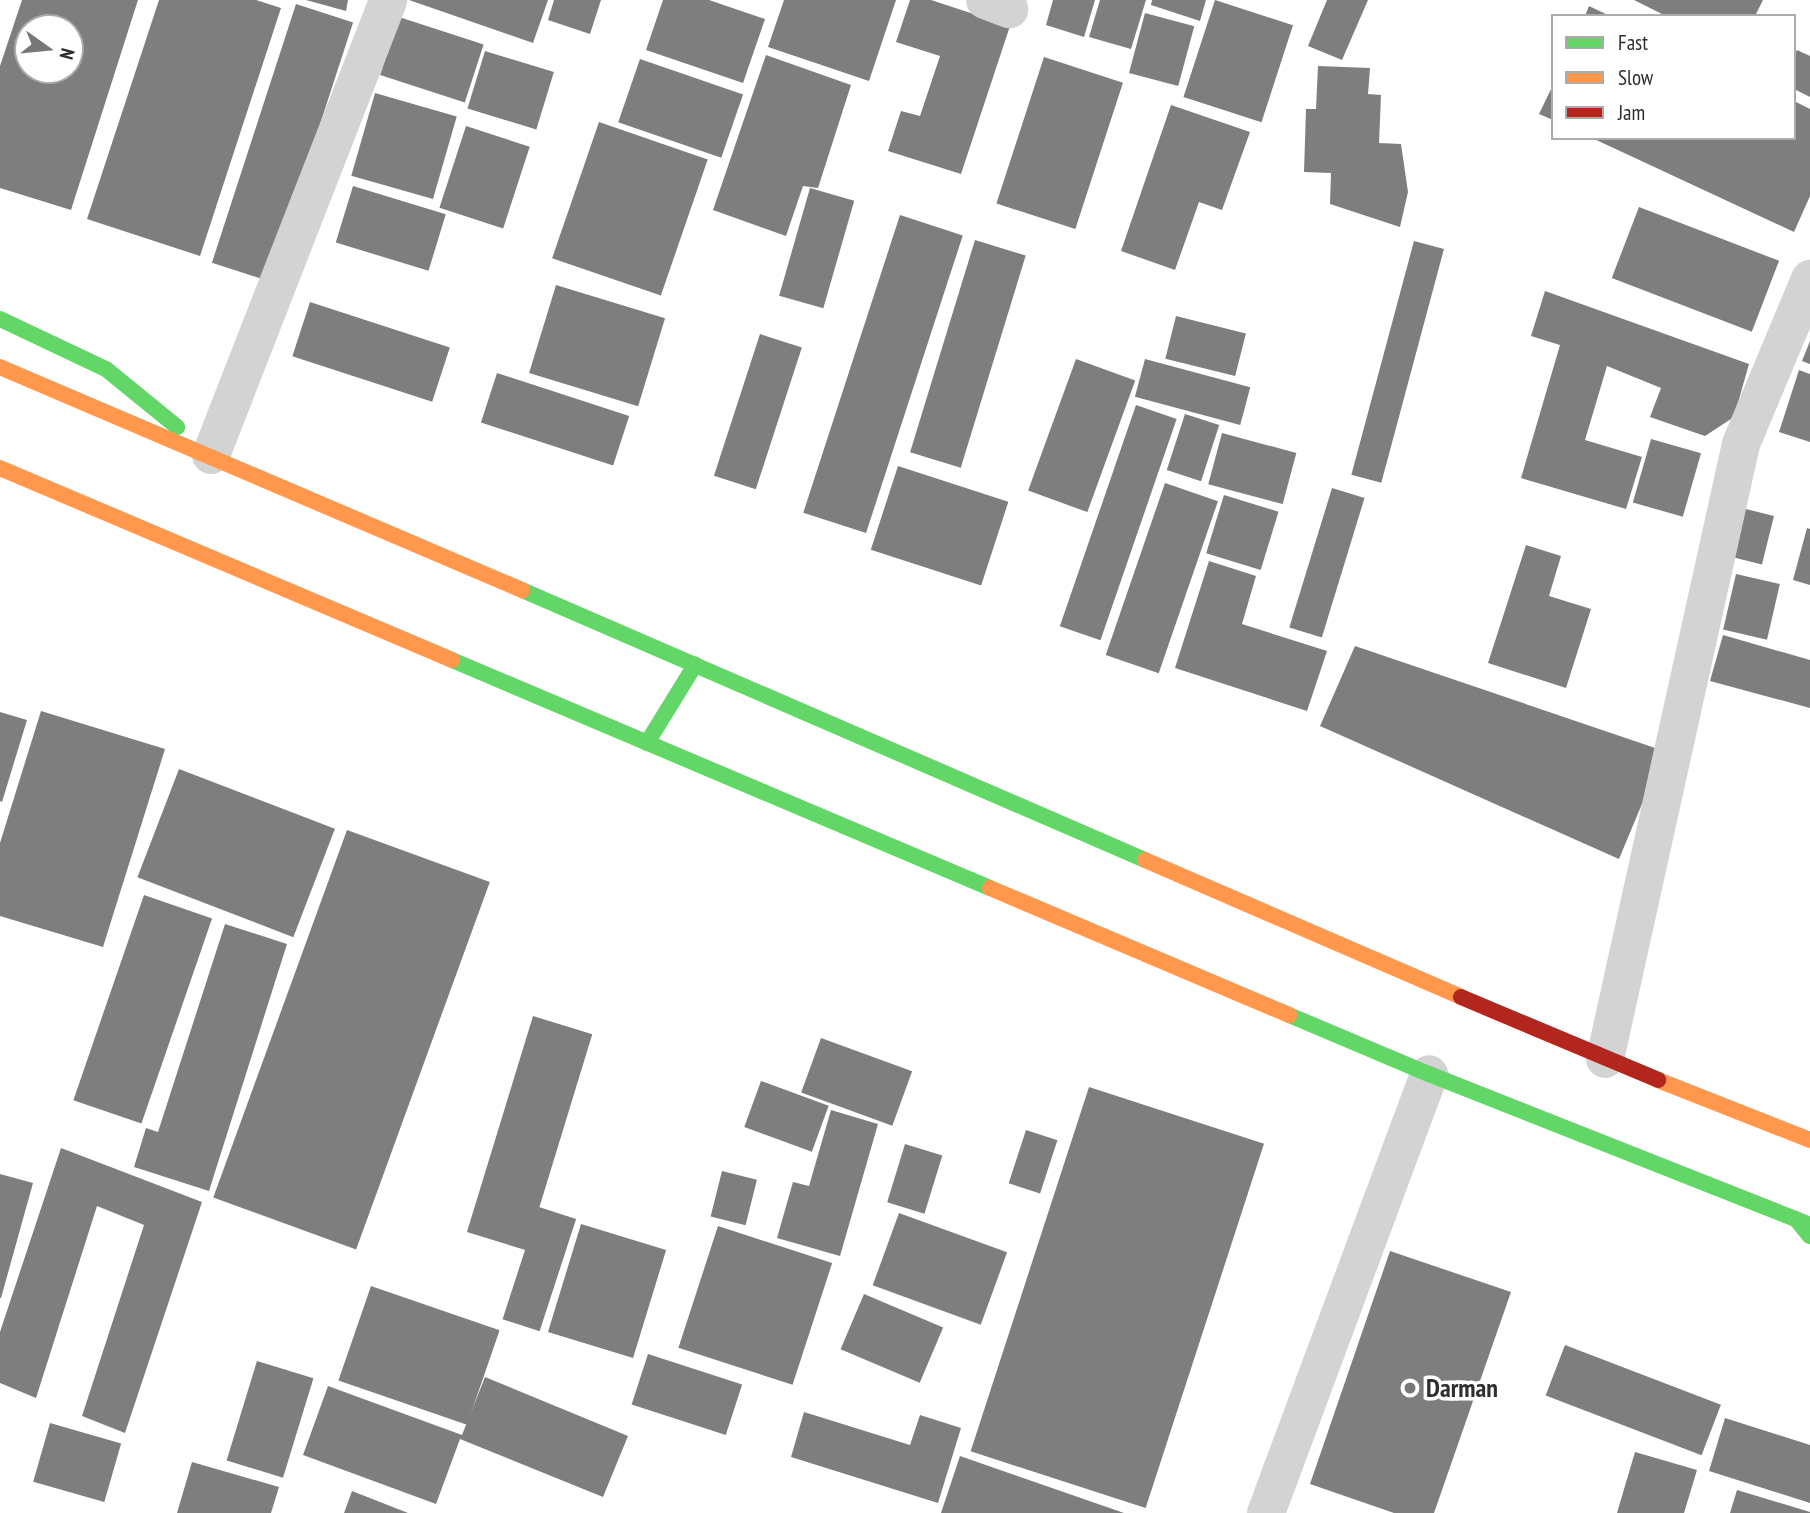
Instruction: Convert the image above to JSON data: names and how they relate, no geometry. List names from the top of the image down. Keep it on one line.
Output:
{"places":["Darman"],"legend":["Fast","Slow","Jam"],"north":"right"}
